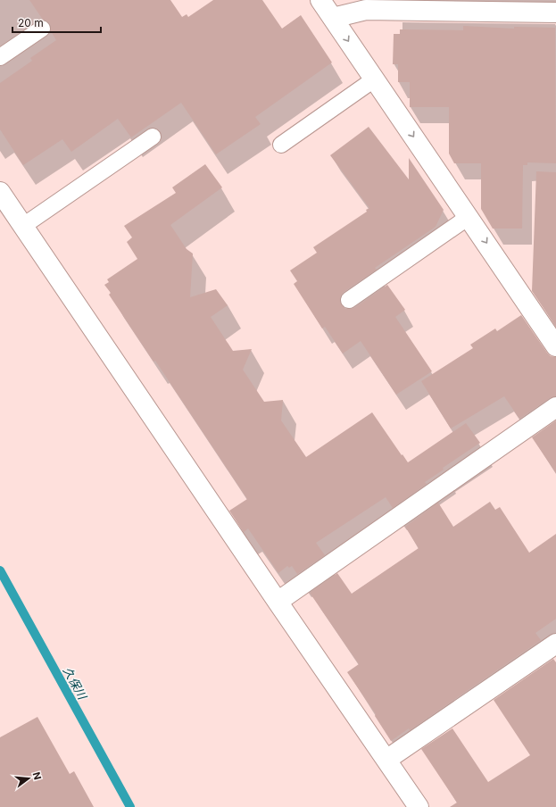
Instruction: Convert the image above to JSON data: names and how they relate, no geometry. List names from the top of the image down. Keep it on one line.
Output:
{"water":["久保川"],"scale_bar":"20 m","north":"right"}
